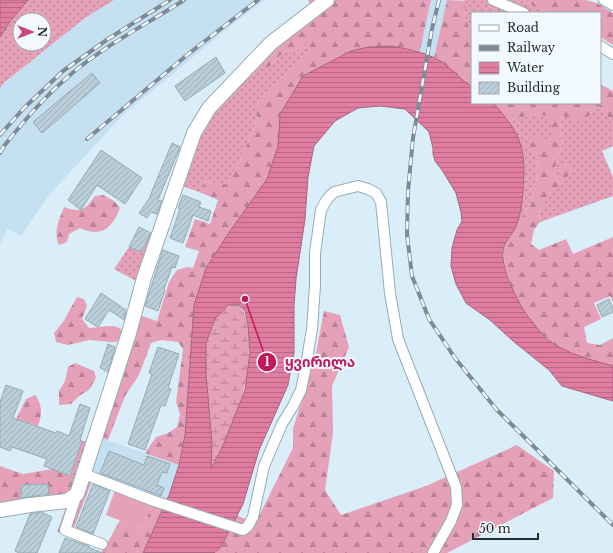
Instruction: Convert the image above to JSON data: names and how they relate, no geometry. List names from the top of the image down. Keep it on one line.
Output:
{"places":["ყვირილა"],"legend":["Road","Railway","Water","Building"],"scale_bar":"50 m","north":"right"}
